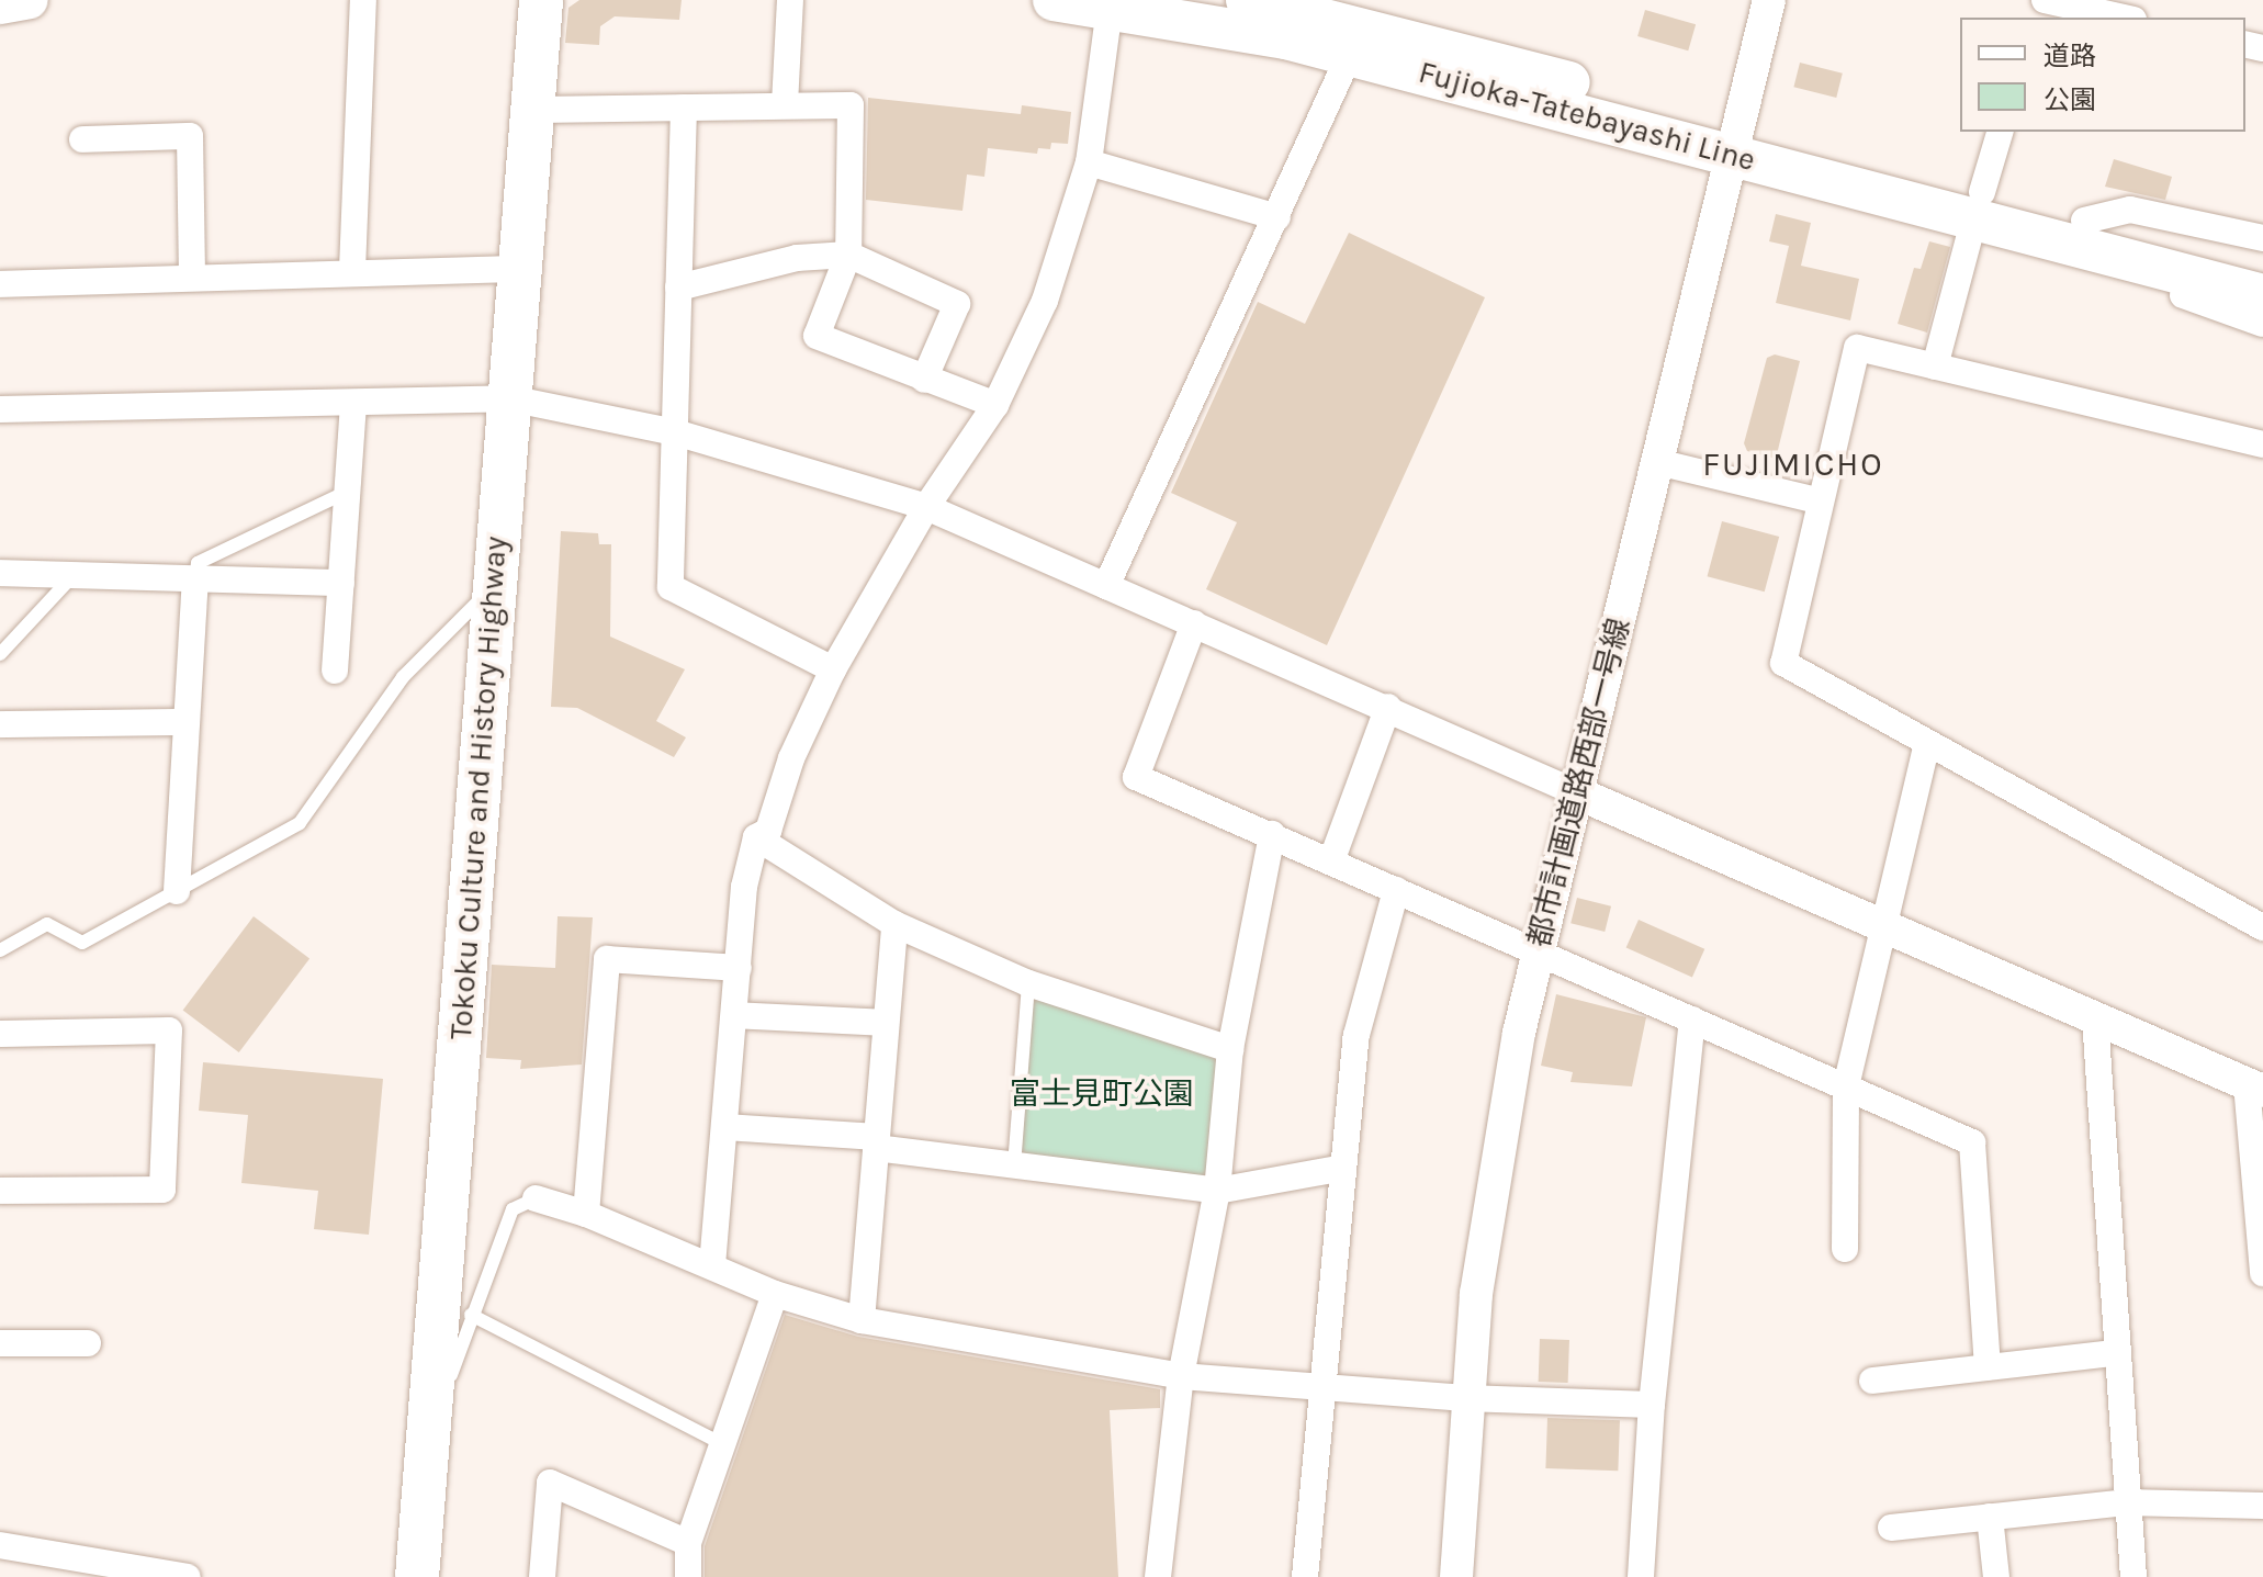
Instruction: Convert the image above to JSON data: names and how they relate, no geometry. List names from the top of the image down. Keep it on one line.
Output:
{"streets":{"highway":["Tokoku Culture and History Highway"],"main road":["Fujioka-Tatebayashi Line"],"street":["都市計画道路西部一号線"]},"crossings":[["Fujioka-Tatebayashi Line","都市計画道路西部一号線"]],"districts":["FUJIMICHO"],"parks":["富士見町公園"],"legend":["道路","公園"]}
